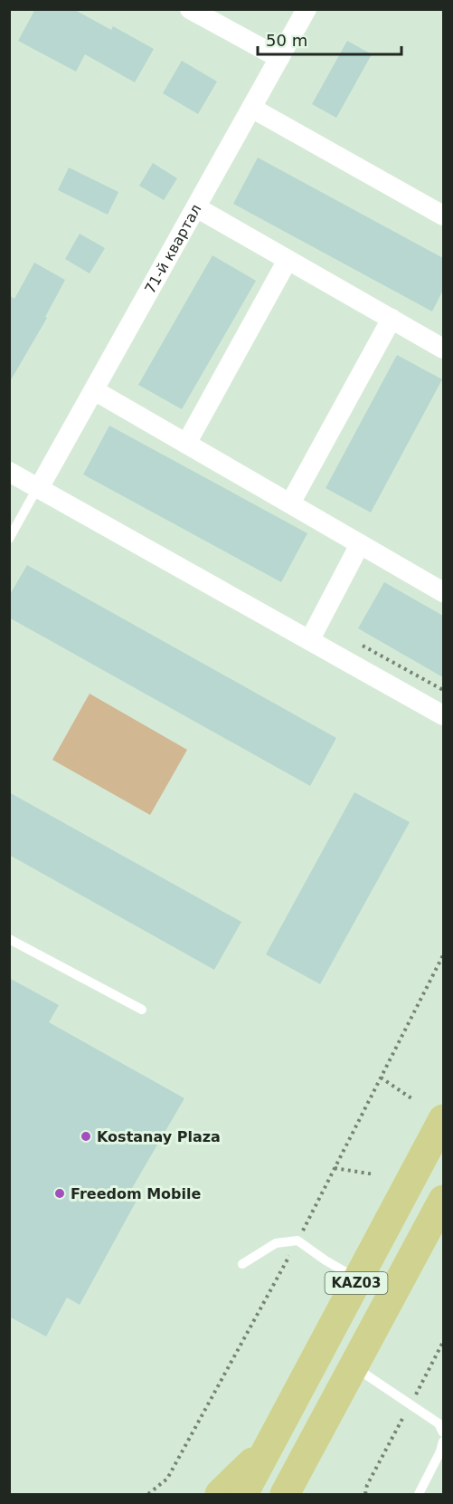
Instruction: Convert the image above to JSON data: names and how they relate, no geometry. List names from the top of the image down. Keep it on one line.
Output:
{"streets":{"main road":["KАZ03"],"street":["71-й квартал"]},"places":["Kostanay Plaza","Freedom Mobile"],"scale_bar":"50 m"}
